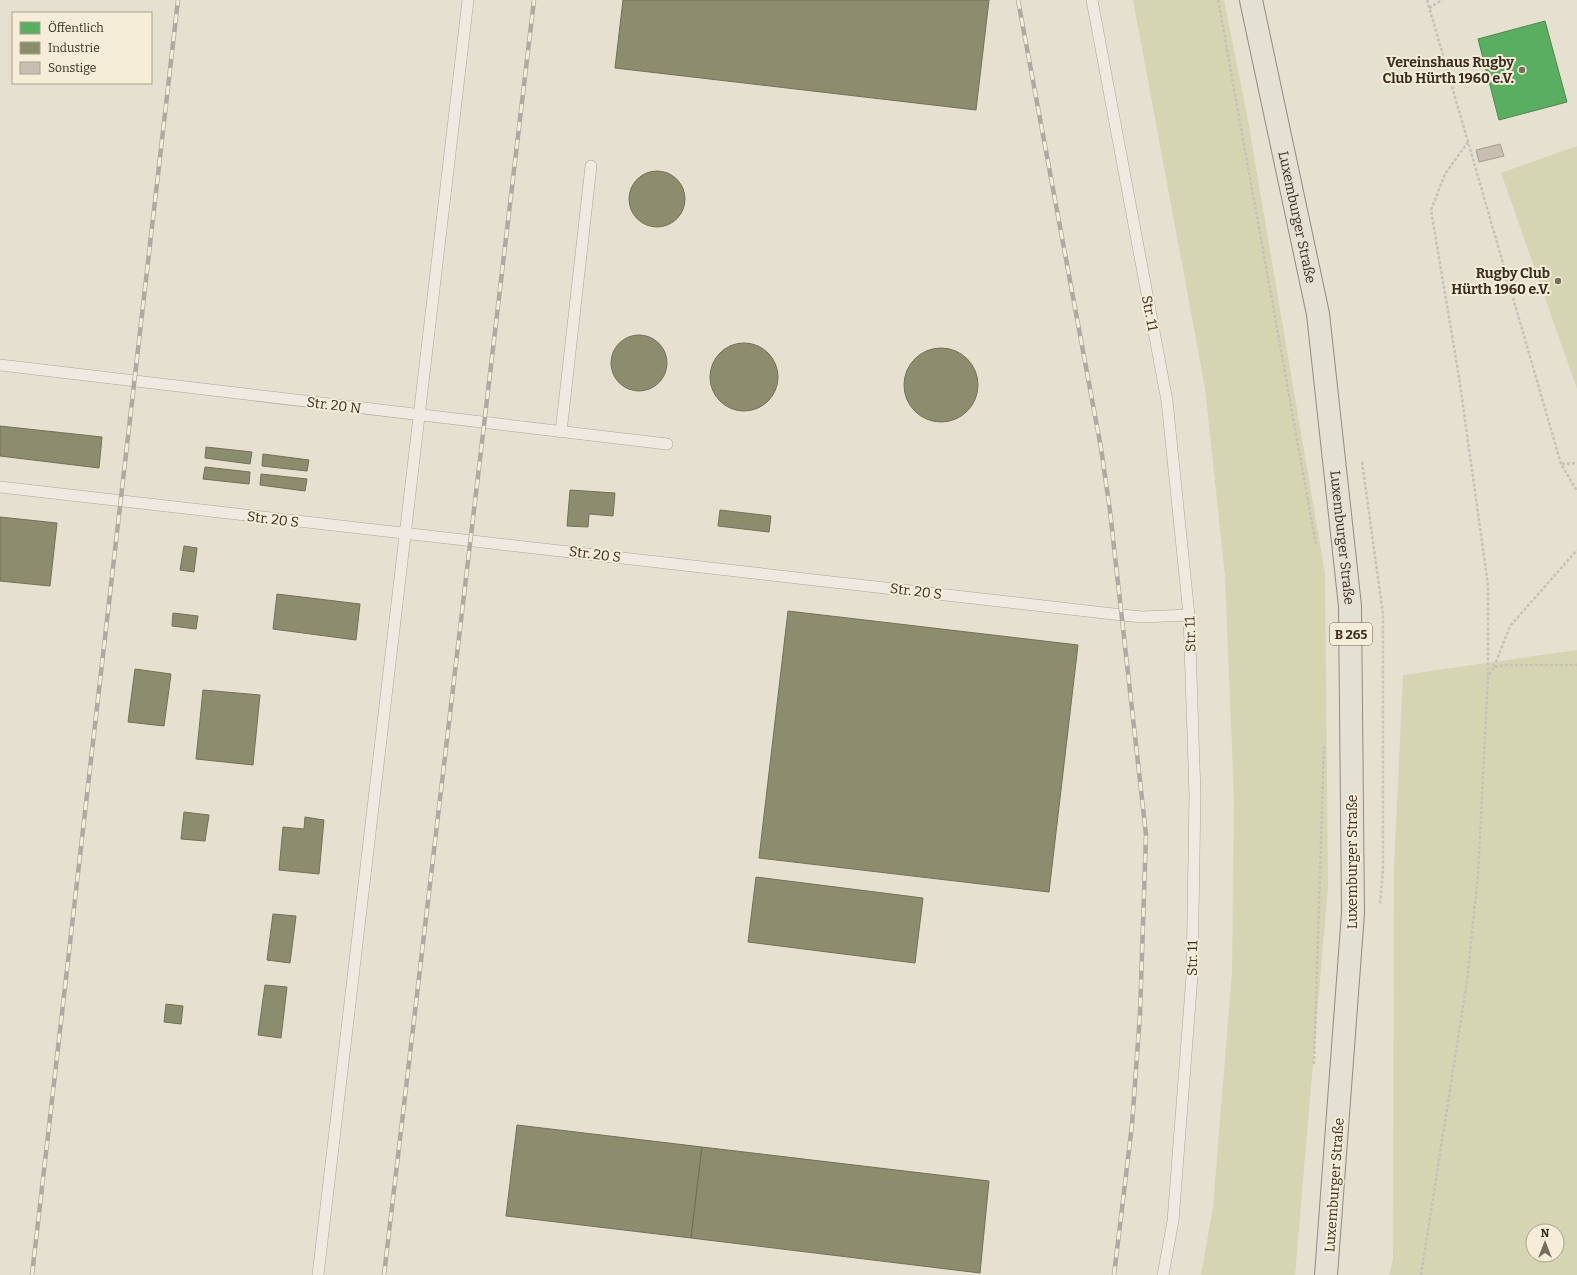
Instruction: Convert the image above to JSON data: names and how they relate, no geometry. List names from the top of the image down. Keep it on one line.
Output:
{"streets":{"main road":["Luxemburger Straße","B 265"],"lane":["Str. 11","Str. 20 N","Str. 20 S"]},"crossings":[["Str. 11","Str. 20 S"]],"places":["Vereinshaus Rugby Club Hürth 1960 e.V.","Rugby Club Hürth 1960 e.V."],"legend":["Öffentlich","Industrie","Sonstige"],"north":"top"}
